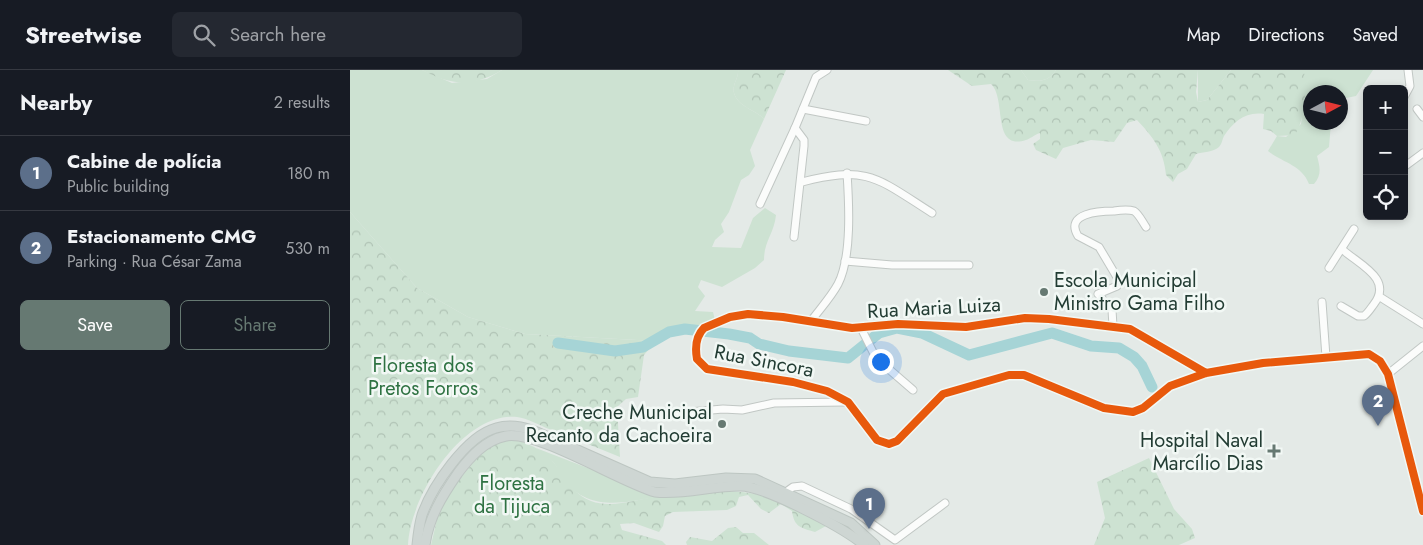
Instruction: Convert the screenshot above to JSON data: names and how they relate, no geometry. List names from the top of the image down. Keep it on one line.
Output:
{"streets":{"street":["Rua Maria Luiza","Rua Sincora"]},"crossings":[["Rua Maria Luiza","Rua Sincora"]],"parks":["Floresta dos Pretos Forros","Floresta da Tijuca"],"places":{"other":["Escola Municipal Ministro Gama Filho","Creche Municipal Recanto da Cachoeira"],"health":["Hospital Naval Marcílio Dias"]},"north":"right","page":{"header":"Streetwise","search":"Search here","nav":["Map","Directions","Saved"],"heading":["Nearby","2 results"],"map_buttons":["+","−"],"list":[{"mark":"1","name":"Cabine de polícia","note":"Public building","value":"180 m"},{"mark":"2","name":"Estacionamento CMG","note":"Parking · Rua César Zama","value":"530 m"}],"buttons":["Save","Share"],"pins":["2","1"]}}
